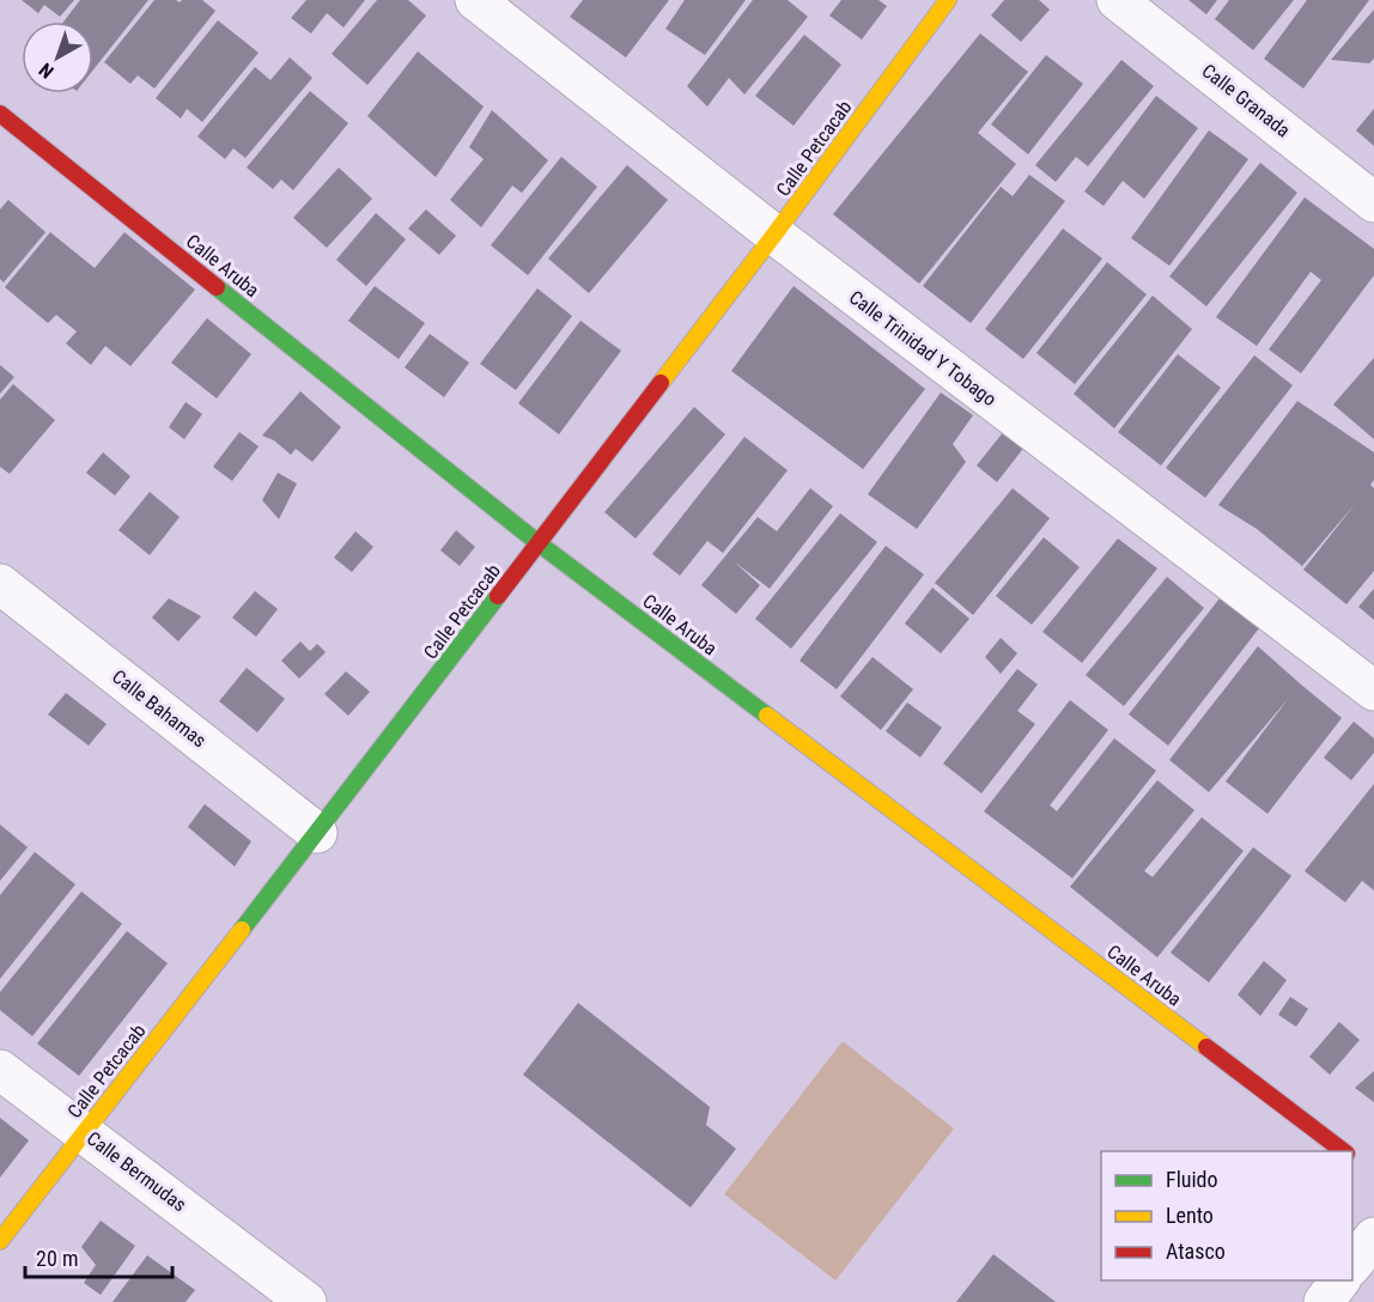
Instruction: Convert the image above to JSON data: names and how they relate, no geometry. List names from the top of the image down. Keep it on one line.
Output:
{"streets":{"street":["Calle Granada","Calle Petcacab","Calle Aruba","Calle Trinidad Y Tobago","Calle Bahamas","Calle Bermudas"]},"crossings":[["Calle Petcacab","Calle Aruba"],["Calle Petcacab","Calle Trinidad Y Tobago"],["Calle Petcacab","Calle Bahamas"],["Calle Petcacab","Calle Bermudas"]],"legend":["Fluido","Lento","Atasco"],"scale_bar":"20 m","north":"bottom left"}
